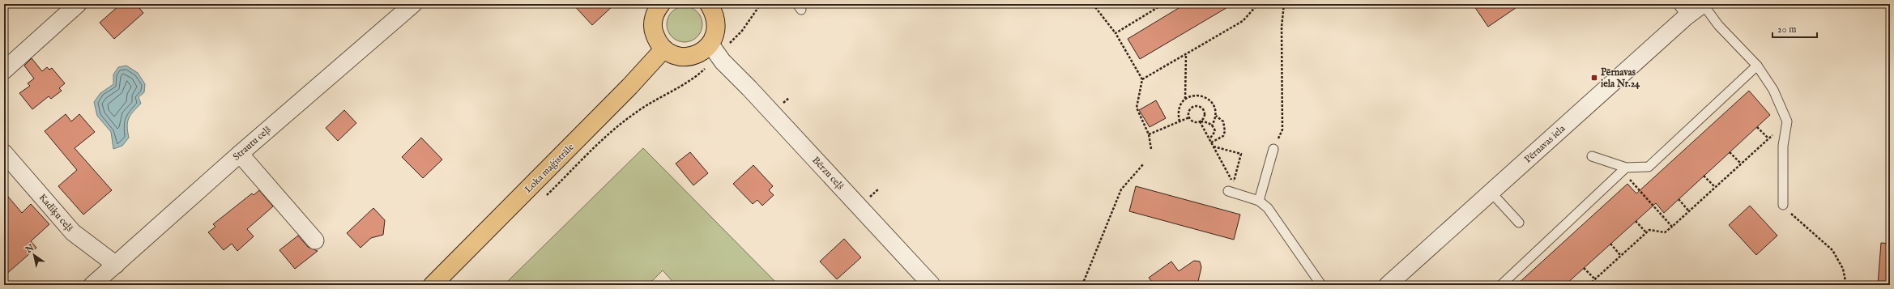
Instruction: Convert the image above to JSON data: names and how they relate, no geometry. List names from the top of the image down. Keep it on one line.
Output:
{"streets":{"main road":["Loka maģistrāle"],"street":["Strautu ceļš","Pērnavas iela","Bērzu ceļš","Kadiķu ceļš"]},"crossings":[["Strautu ceļš","Kadiķu ceļš"]],"places":{"transit":["Pērnavas iela Nr.24"]},"scale_bar":"20 m","north":"top left"}
